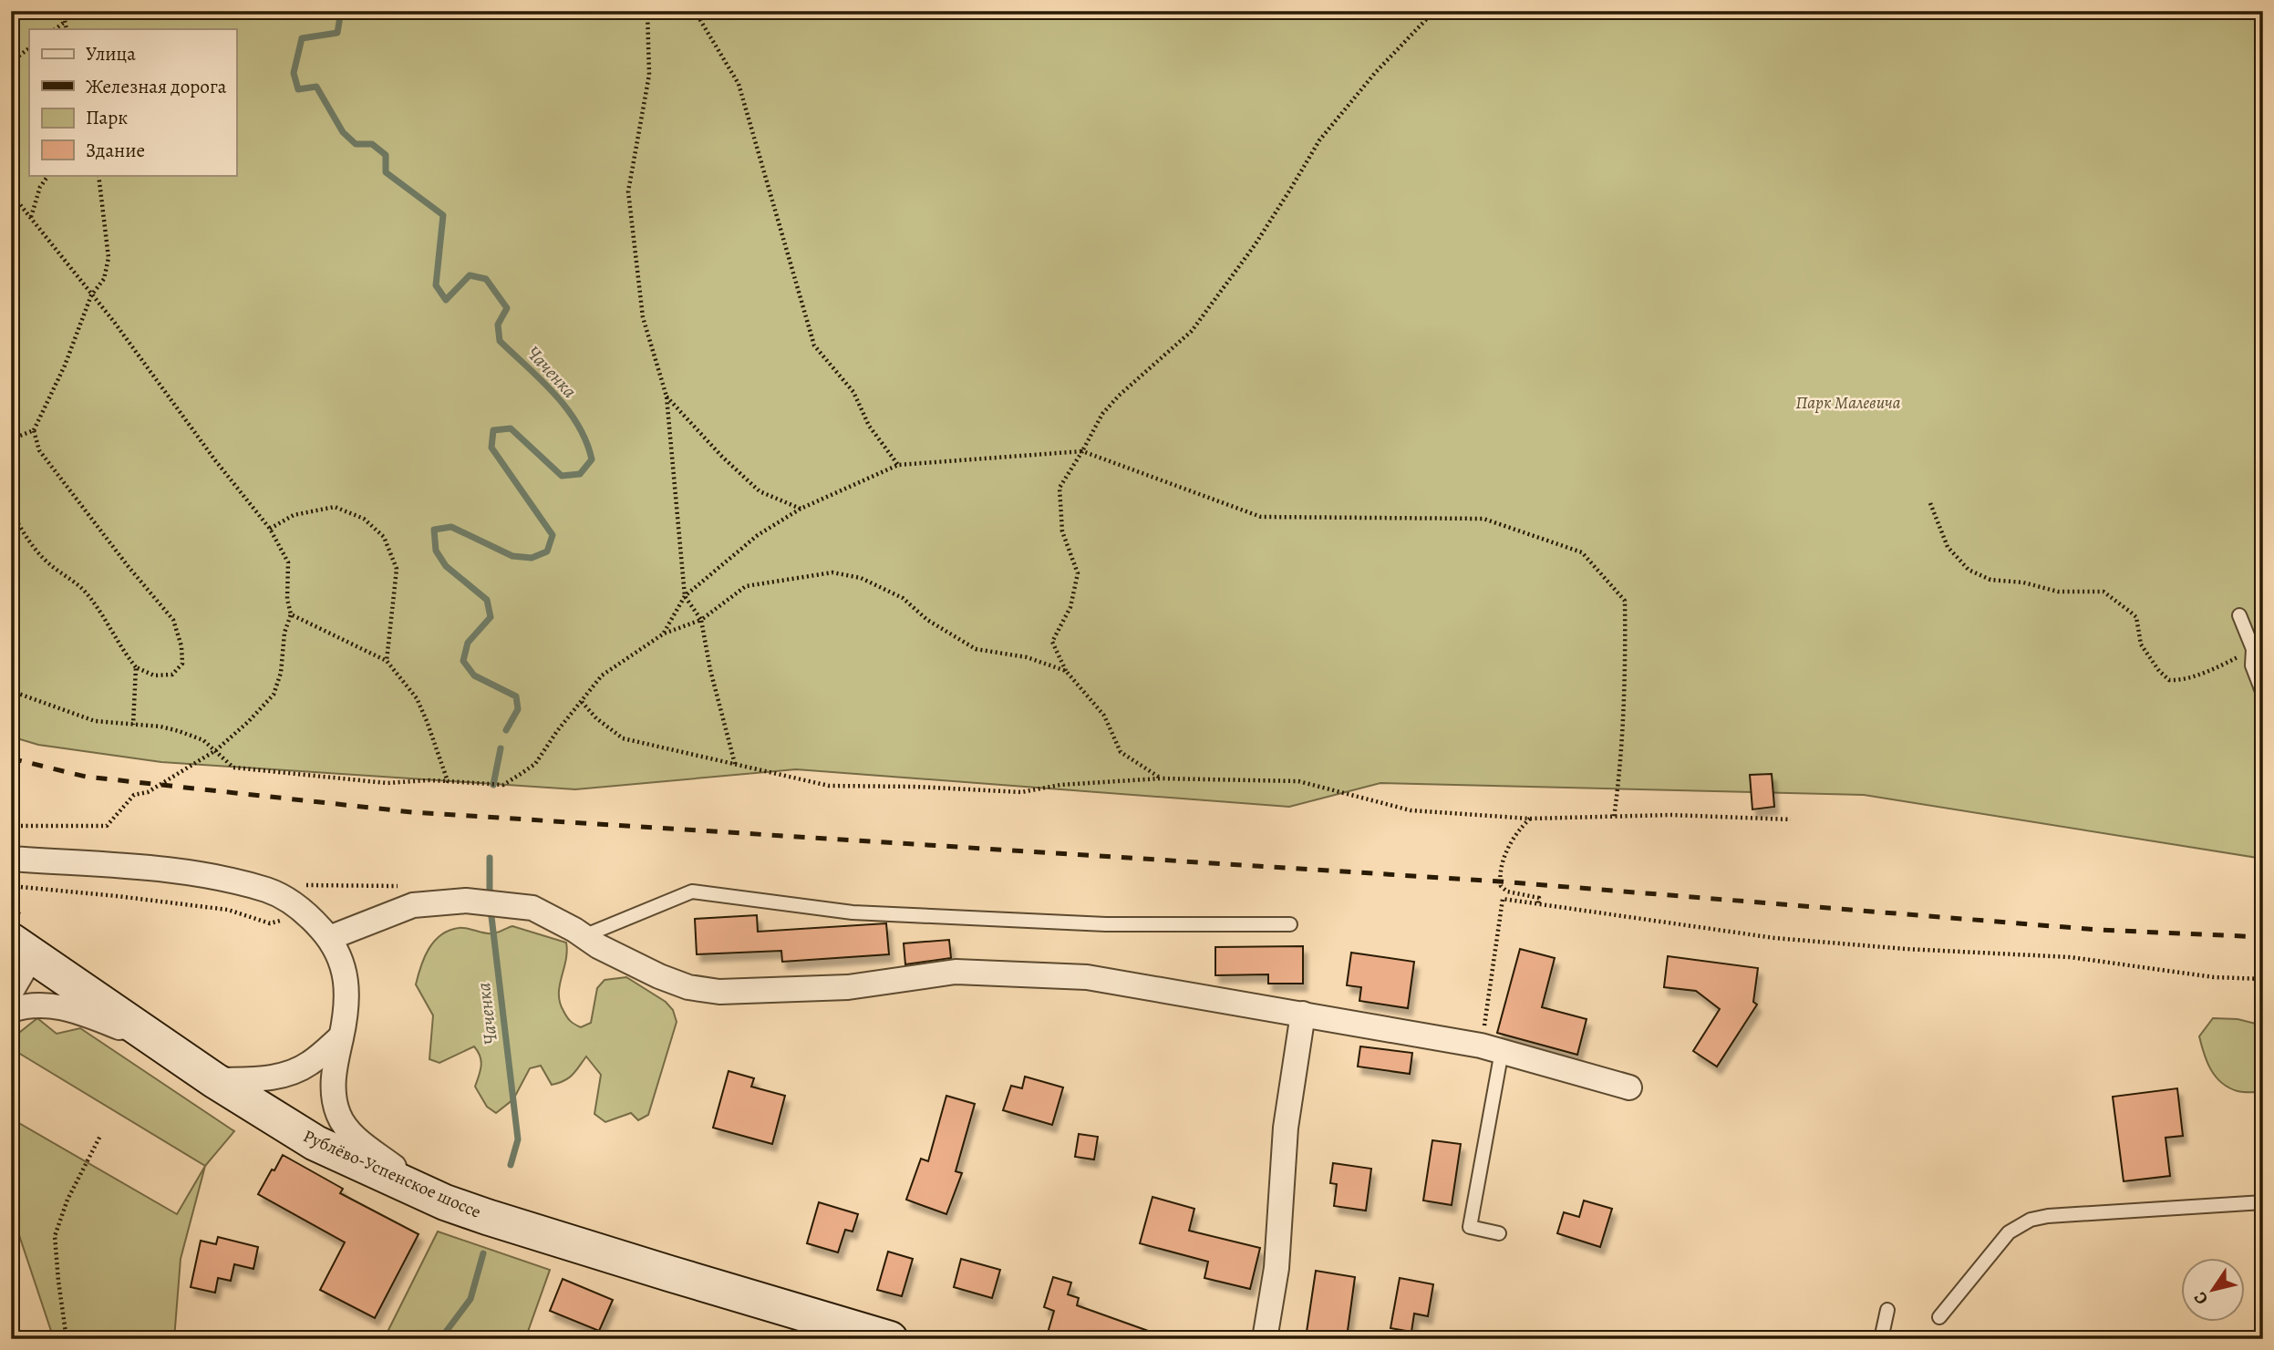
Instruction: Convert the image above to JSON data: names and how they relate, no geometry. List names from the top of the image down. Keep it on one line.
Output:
{"streets":{"main road":["Рублёво-Успенское шоссе"]},"water":["Чаченка"],"parks":["Парк Малевича"],"legend":["Улица","Железная дорога","Парк","Здание"],"north":"bottom left"}
